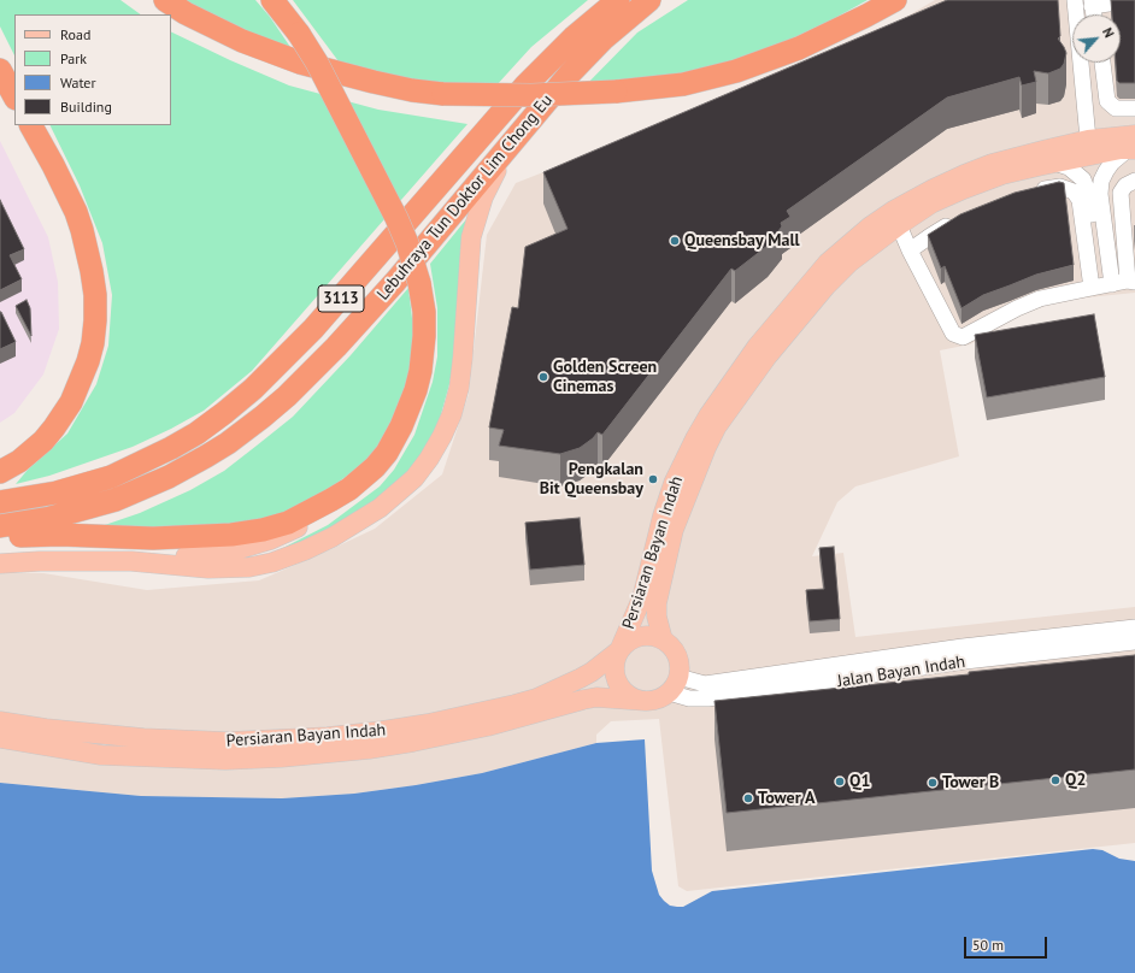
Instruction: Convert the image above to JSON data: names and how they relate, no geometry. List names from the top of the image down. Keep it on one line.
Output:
{"streets":{"highway":["Lebuhraya Tun Doktor Lim Chong Eu","3113"],"main road":["Persiaran Bayan Indah"],"street":["Jalan Bayan Indah"]},"crossings":[["Persiaran Bayan Indah","Jalan Bayan Indah"]],"places":["Queensbay Mall","Golden Screen Cinemas","Pengkalan Bit Queensbay","Q2","Q1","Tower B","Tower A"],"legend":["Road","Park","Water","Building"],"scale_bar":"50 m","north":"top right"}
